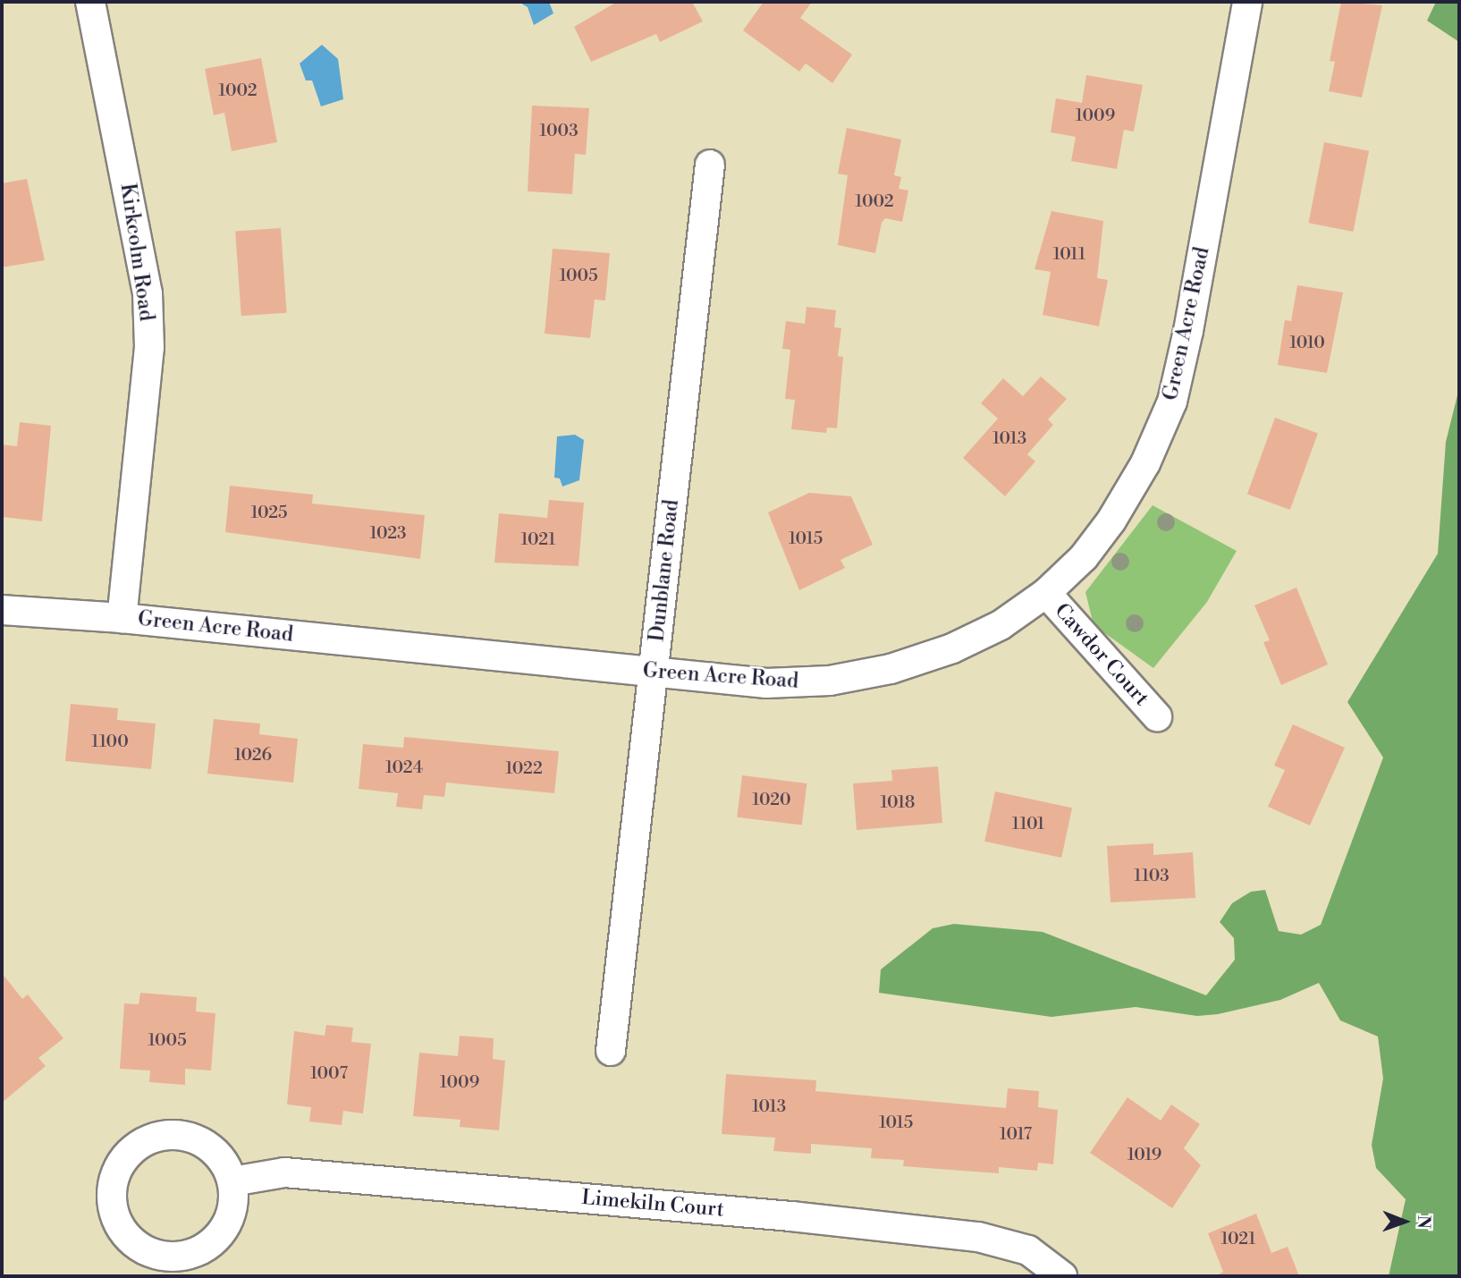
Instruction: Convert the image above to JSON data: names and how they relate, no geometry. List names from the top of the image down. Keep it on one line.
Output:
{"streets":{"street":["Kirkcolm Road","Green Acre Road","Dunblane Road","Cawdor Court","Limekiln Court"]},"crossings":[["Kirkcolm Road","Green Acre Road"],["Green Acre Road","Dunblane Road"],["Green Acre Road","Cawdor Court"]],"house_numbers":["1002","1009","1003","1002","1011","1005","1010","1013","1025","1023","1015","1021","1100","1026","1024","1022","1020","1018","1101","1103","1005","1007","1009","1013","1015","1017","1019","1021"],"north":"right"}
